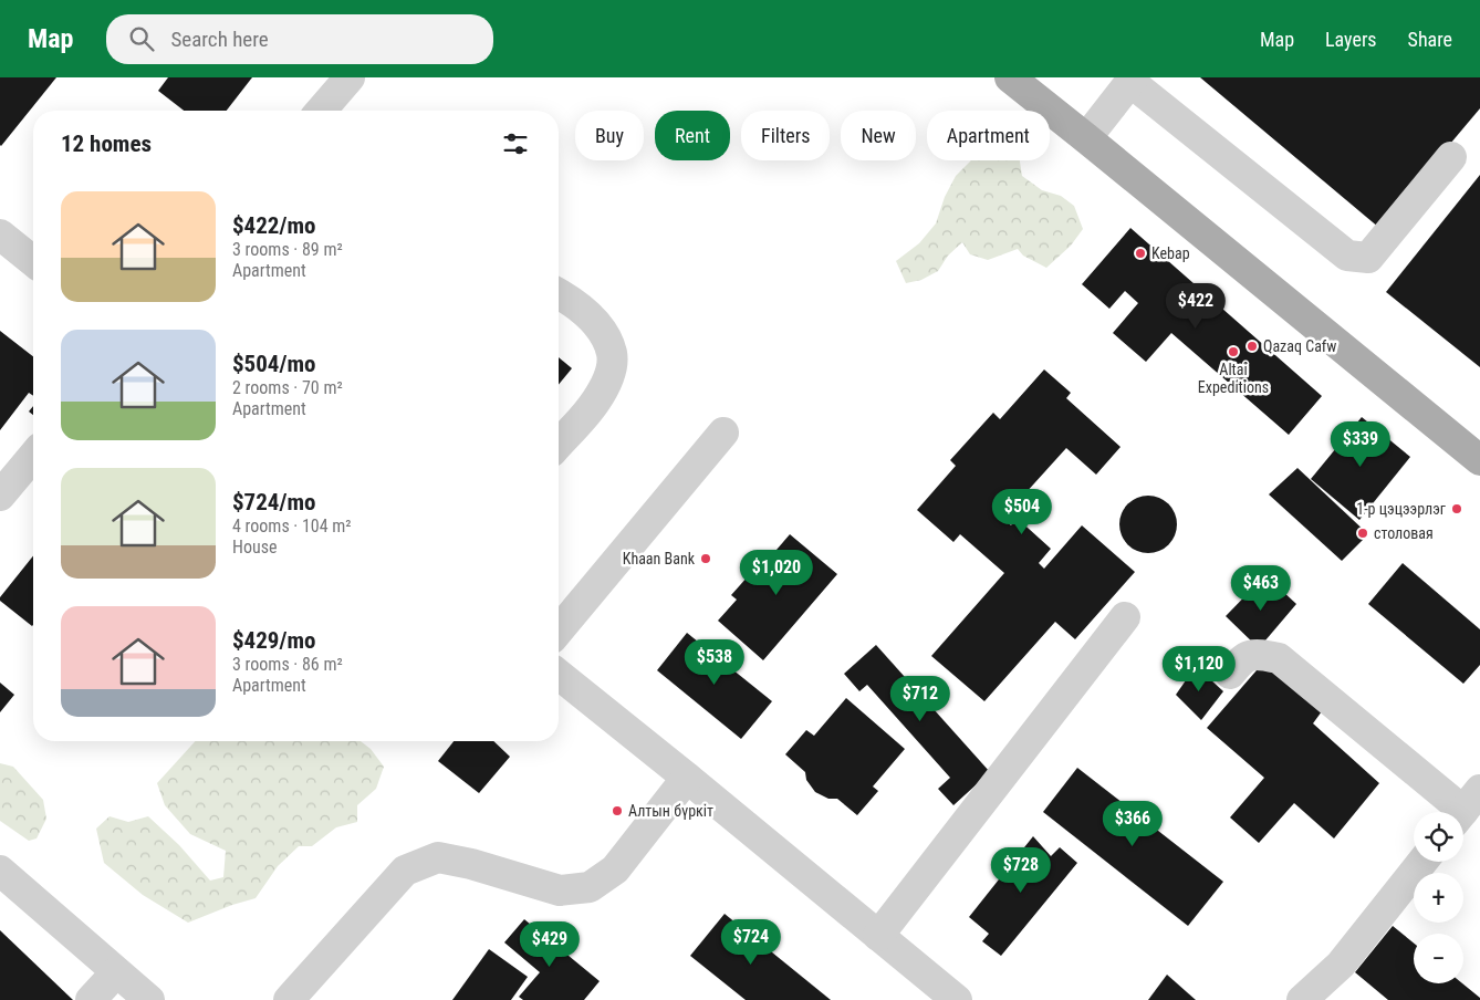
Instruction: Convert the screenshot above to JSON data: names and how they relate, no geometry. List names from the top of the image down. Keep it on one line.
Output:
{"places":["Kebap","Qazaq Cafw","Altai Expeditions","1-р цэцээрлэг","столовая","Khaan Bank","Алтын бүркiт"],"page":{"header":"Map","search":"Search here","nav":["Map","Layers","Share"],"chip":["Buy","Rent","Filters","New","Apartment"],"heading":"12 homes","list":[{"name":"$422/mo","note":"3 rooms · 89 m² · Apartment"},{"name":"$504/mo","note":"2 rooms · 70 m² · Apartment"},{"name":"$724/mo","note":"4 rooms · 104 m² · House"},{"name":"$429/mo","note":"3 rooms · 86 m² · Apartment"}],"price":["$422","$339","$504","$1,020","$463","$538","$1,120","$712","$366","$728","$724","$429"],"map_buttons":["+","−"]}}
